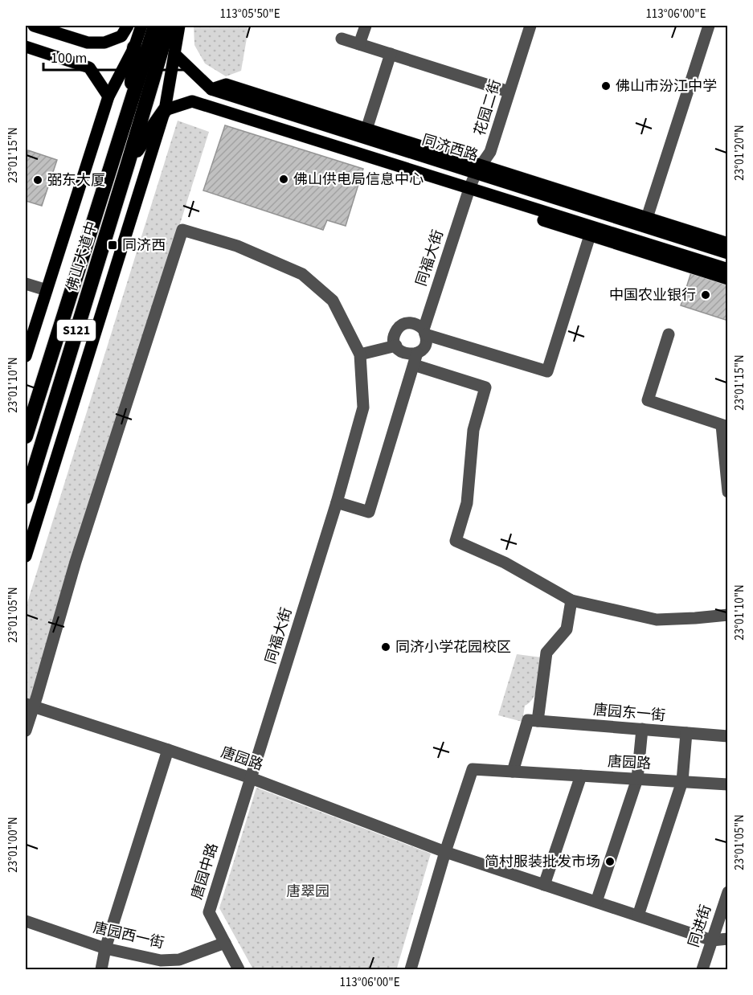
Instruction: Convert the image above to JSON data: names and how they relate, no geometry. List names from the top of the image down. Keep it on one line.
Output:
{"streets":{"highway":["佛山大道中","S121"],"main road":["同济西路"],"street":["花园二街","同福大街","唐园东一街","唐园路","唐园中路","同进街","唐园西一街"]},"crossings":[["花园二街","同济西路"],["花园二街","同福大街"],["同福大街","唐园路"],["同福大街","唐园中路"],["唐园路","唐园中路"],["唐园路","同进街"],["唐园中路","唐园西一街"]],"parks":["唐翠园"],"places":{"other":["佛山市汾江中学","佛山供电局信息中心","弼东大厦","中国农业银行","同济小学花园校区","简村服装批发市场"],"transit":["同济西"]},"scale_bar":"100 m","coordinates":["113°05'50\"E","113°06'00\"E","23°01'20\"N","23°01'15\"N","23°01'10\"N","23°01'05\"N","23°01'00\"N"]}
